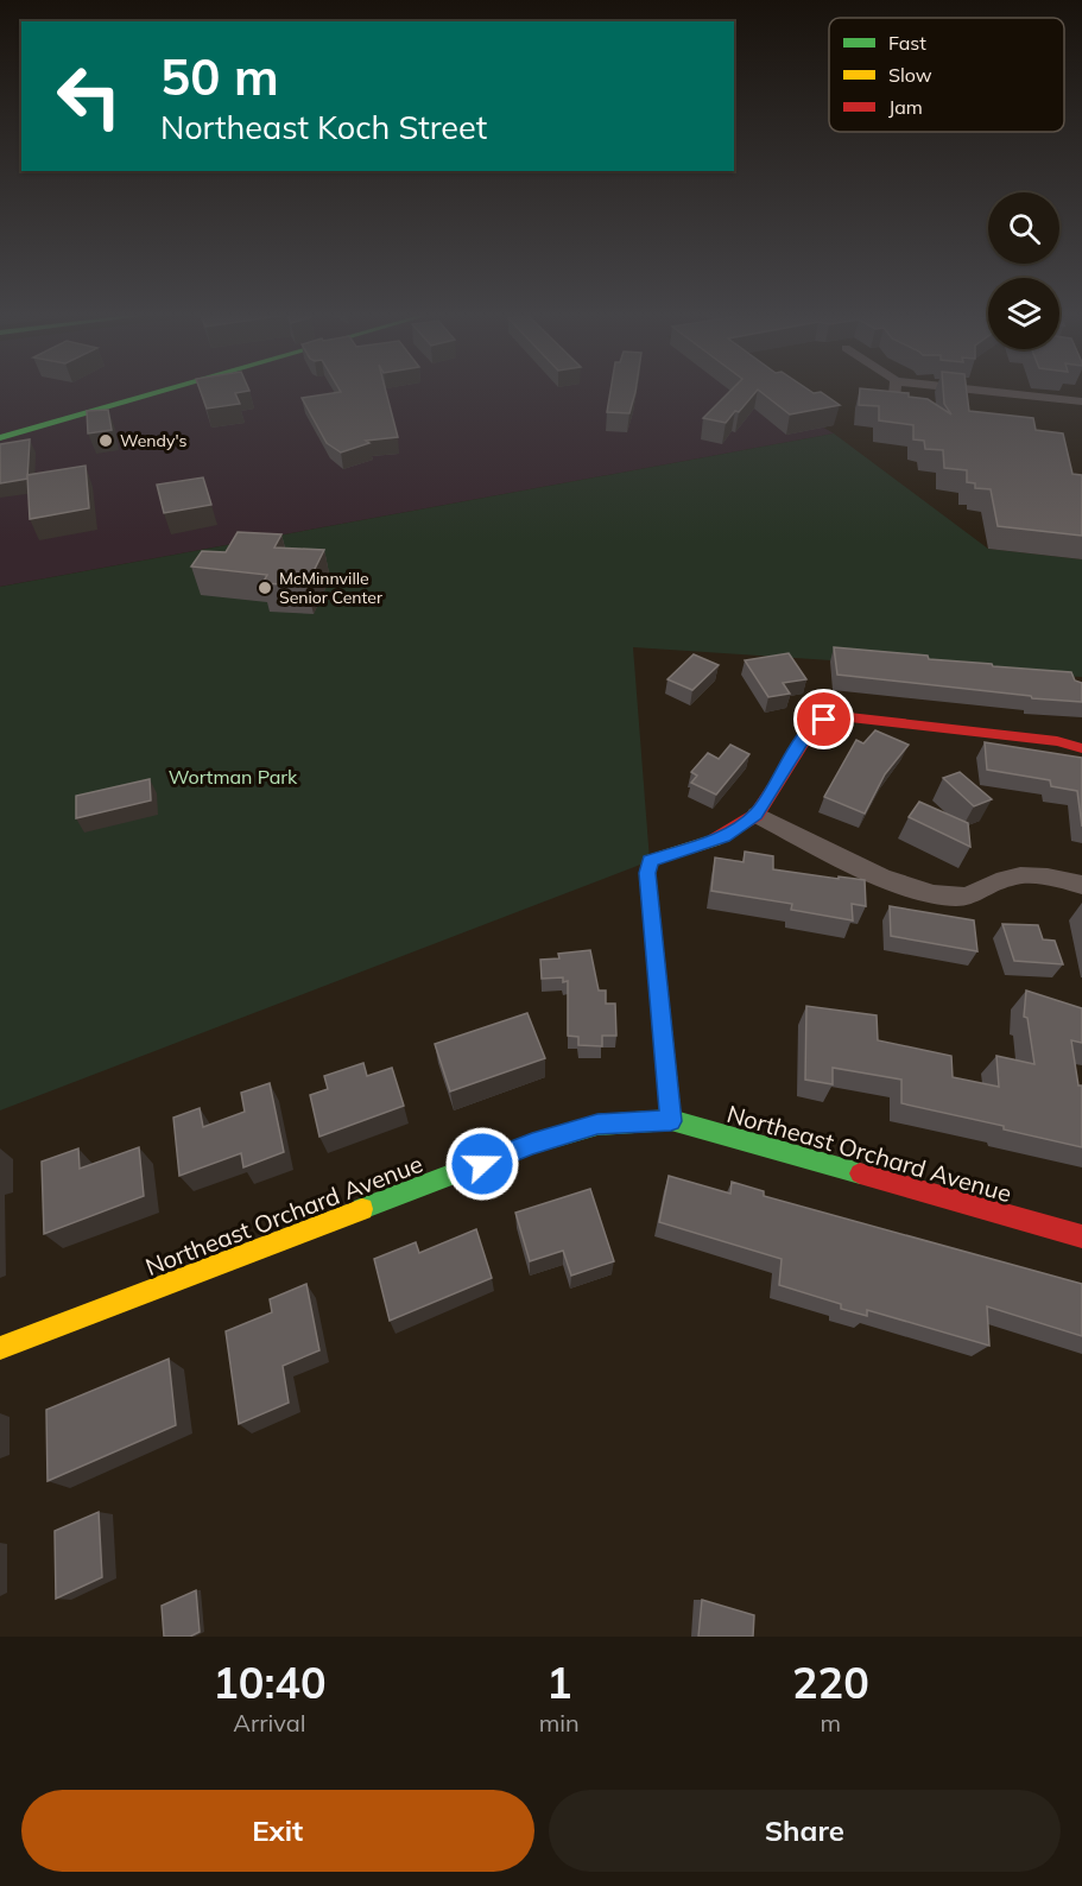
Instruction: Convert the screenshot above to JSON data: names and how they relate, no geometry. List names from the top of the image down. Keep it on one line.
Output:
{"streets":{"main road":["Northeast Orchard Avenue"]},"parks":["Wortman Park"],"places":["Wendy's","McMinnville Senior Center"],"legend":["Fast","Slow","Jam"],"page":{"turn":["50 m","Northeast Koch Street"],"eta":["10:40","Arrival","1","min","220","m"],"buttons":["Exit","Share"]}}
